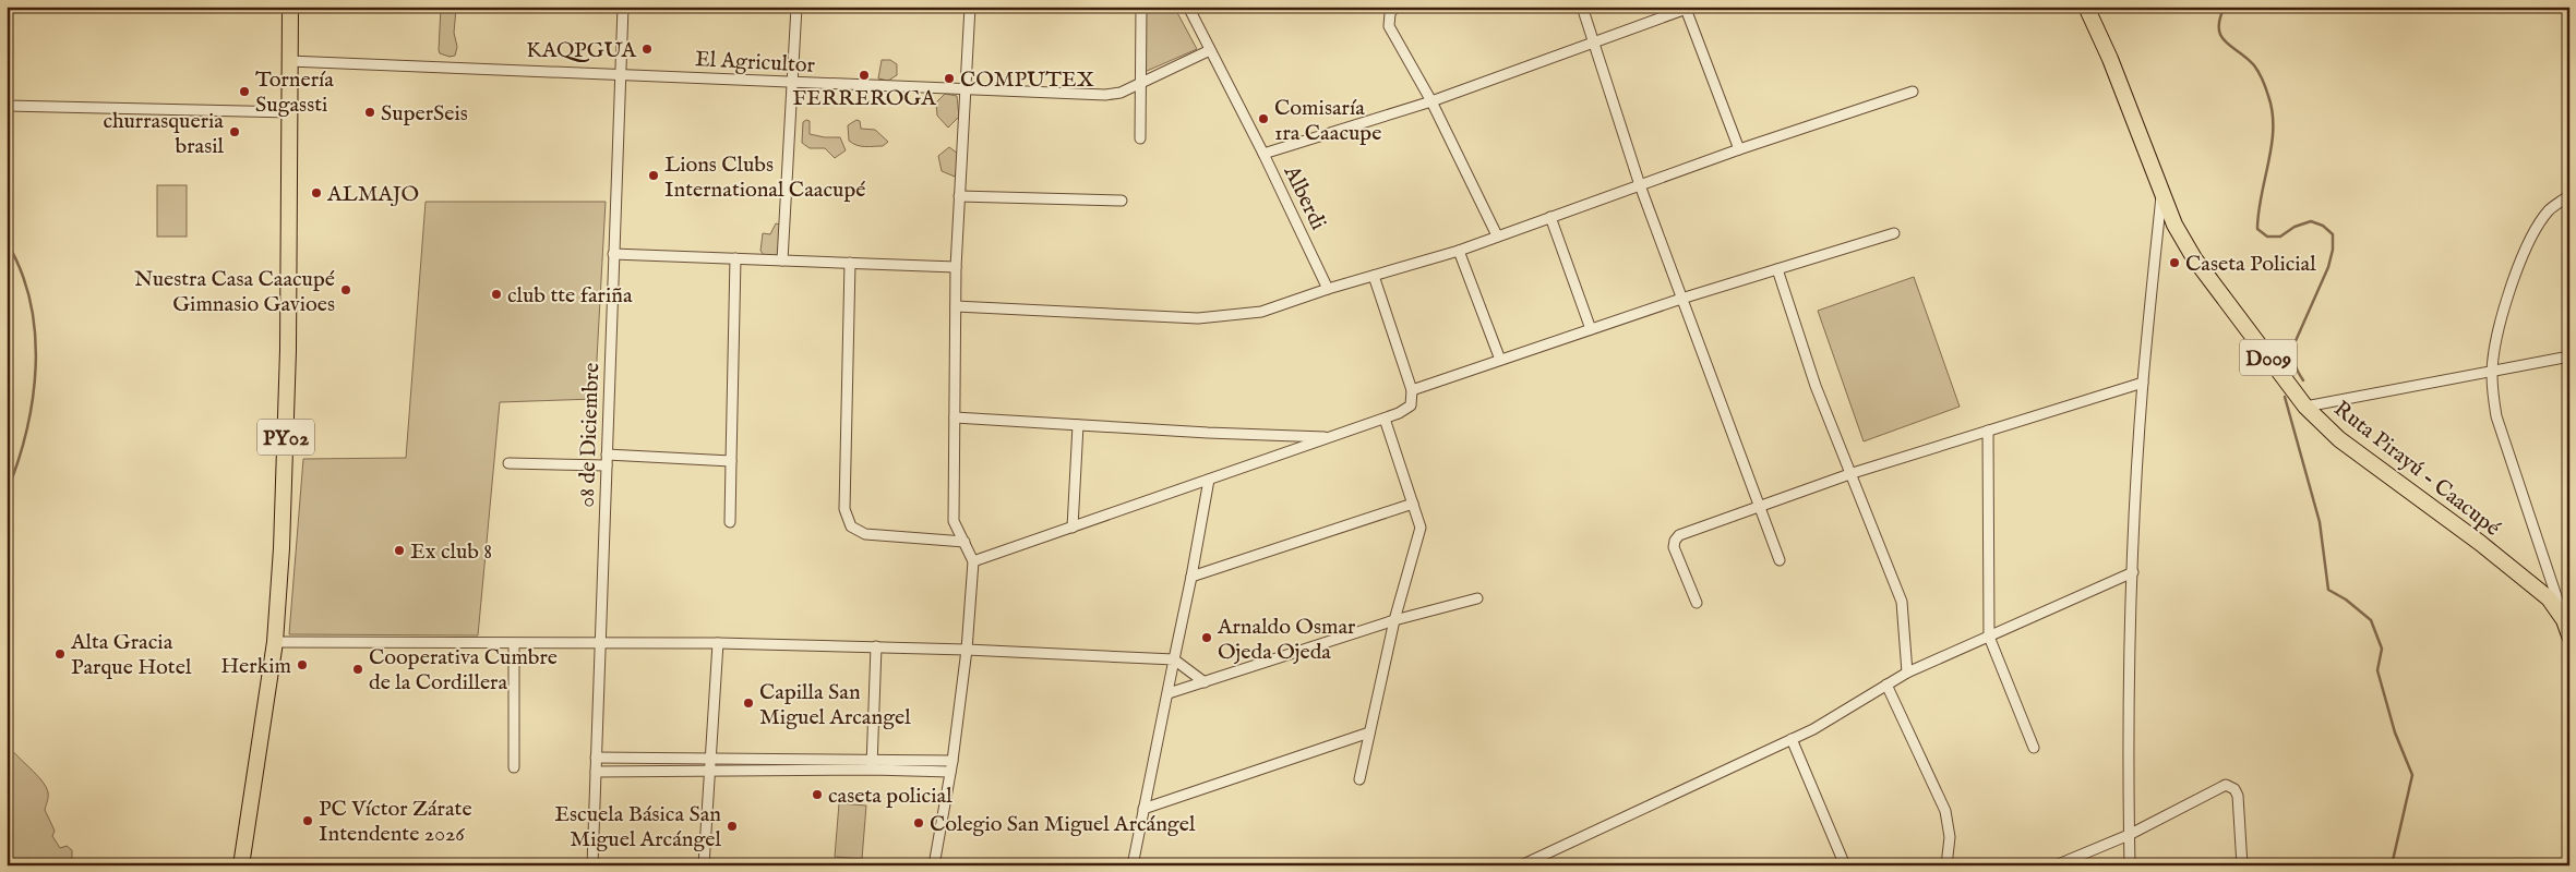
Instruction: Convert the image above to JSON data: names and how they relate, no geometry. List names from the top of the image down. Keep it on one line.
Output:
{"streets":{"main road":["D009","PY02","Ruta Pirayú - Caacupé"],"street":["El Agricultor","Alberdi","08 de Diciembre"]},"crossings":[["El Agricultor","Alberdi"],["El Agricultor","08 de Diciembre"],["El Agricultor","PY02"]],"places":["KAQPGUA","FERREROGA","COMPUTEX","Tornería Sugassti","SuperSeis","Comisaría 1ra Caacupe","churrasqueria brasil","Lions Clubs International Caacupé","ALMAJO","Caseta Policial","Nuestra Casa Caacupé Gimnasio Gavioes","club tte fariña","Ex club 8","Arnaldo Osmar Ojeda Ojeda","Alta Gracia Parque Hotel","Herkim","Cooperativa Cumbre de la Cordillera","Capilla San Miguel Arcangel","caseta policial","PC Víctor Zárate Intendente 2026","Colegio San Miguel Arcángel","Escuela Básica San Miguel Arcángel"]}
